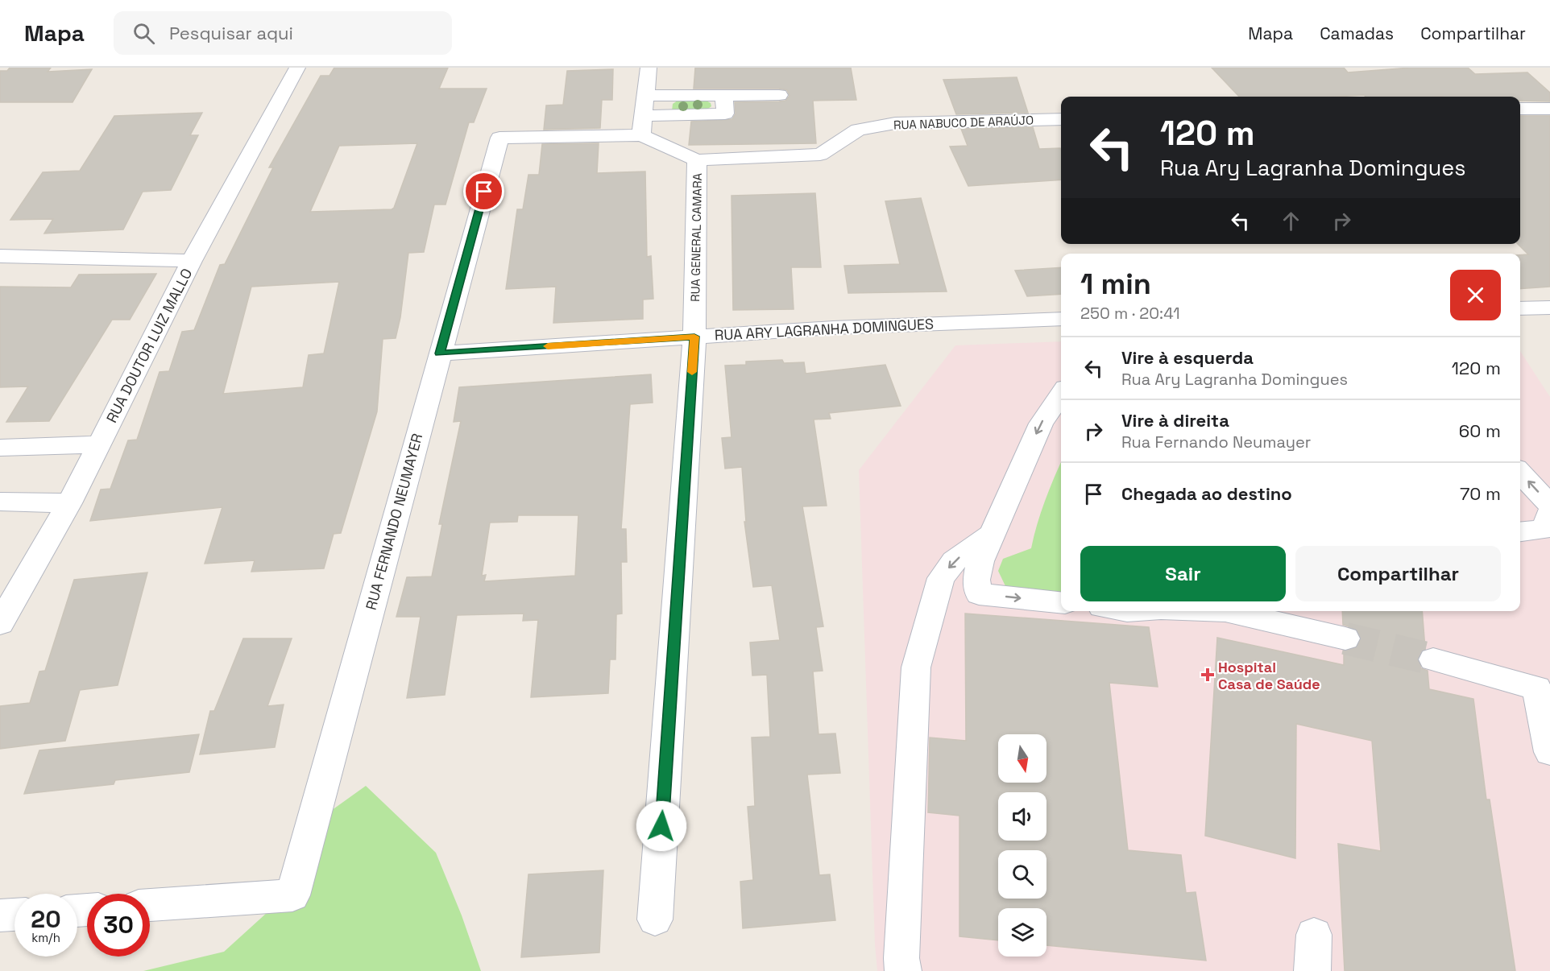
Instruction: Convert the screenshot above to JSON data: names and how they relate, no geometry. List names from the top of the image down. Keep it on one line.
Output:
{"streets":{"street":["RUA NABUCO DE ARAÚJO","RUA GENERAL CAMARA","RUA ARY LAGRANHA DOMINGUES","RUA DOUTOR LUIZ MALLO","RUA FERNANDO NEUMAYER"]},"crossings":[["RUA NABUCO DE ARAÚJO","RUA GENERAL CAMARA"],["RUA GENERAL CAMARA","RUA ARY LAGRANHA DOMINGUES"],["RUA GENERAL CAMARA","RUA FERNANDO NEUMAYER"],["RUA ARY LAGRANHA DOMINGUES","RUA FERNANDO NEUMAYER"]],"places":{"health":["Hospital Casa de Saúde"]},"north":"bottom","page":{"header":"Mapa","search":"Pesquisar aqui","nav":["Mapa","Camadas","Compartilhar"],"turn":["120 m","Rua Ary Lagranha Domingues"],"heading":["1 min","250 m · 20:41"],"list":[{"name":"Vire à esquerda","note":"Rua Ary Lagranha Domingues","value":"120 m"},{"name":"Vire à direita","note":"Rua Fernando Neumayer","value":"60 m"},{"name":"Chegada ao destino","value":"70 m"}],"buttons":["Sair","Compartilhar"],"speed":"20 km/h","limit":"30"}}
